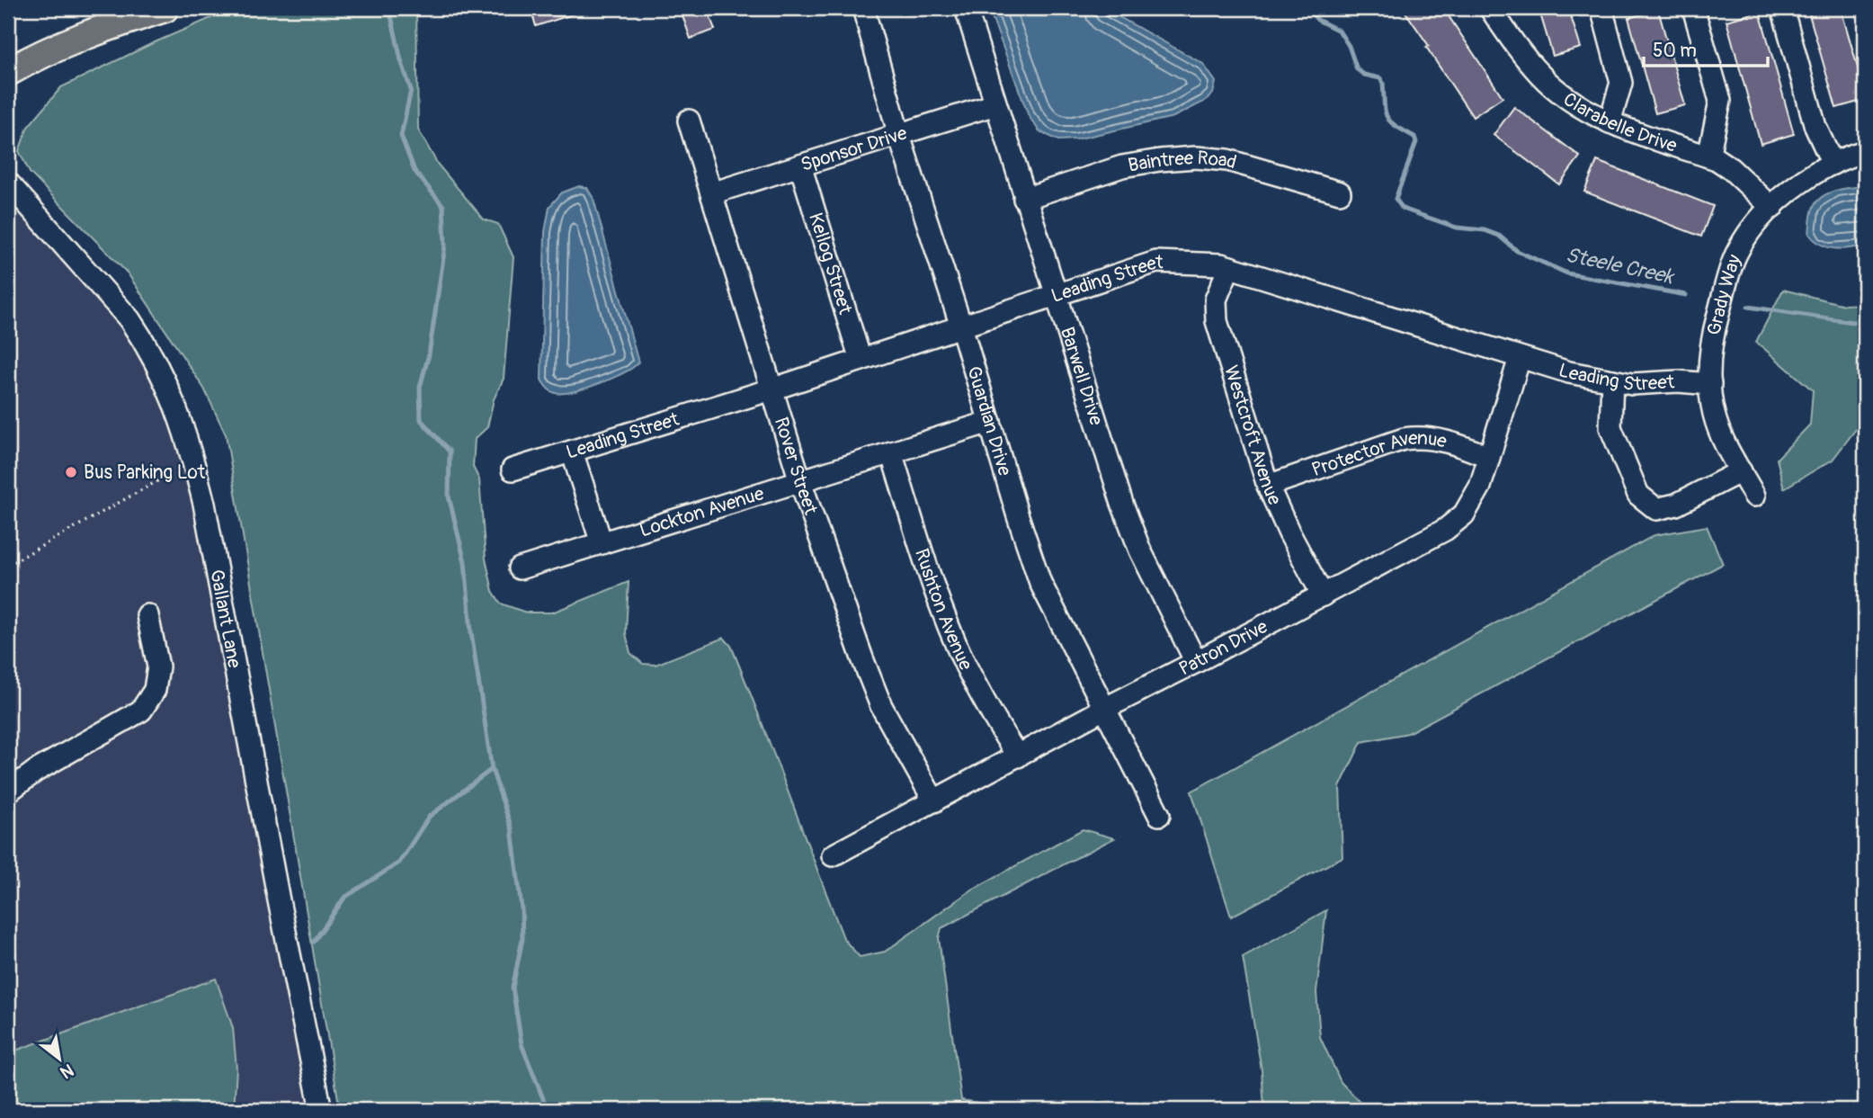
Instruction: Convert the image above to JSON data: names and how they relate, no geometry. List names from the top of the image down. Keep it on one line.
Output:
{"streets":{"street":["Clarabelle Drive","Sponsor Drive","Baintree Road","Kellog Street","Leading Street","Grady Way","Barwell Drive","Guardian Drive","Westcroft Avenue","Protector Avenue","Rover Street","Lockton Avenue","Rushton Avenue","Gallant Lane","Patron Drive"]},"crossings":[["Clarabelle Drive","Grady Way"],["Sponsor Drive","Kellog Street"],["Sponsor Drive","Barwell Drive"],["Sponsor Drive","Guardian Drive"],["Sponsor Drive","Rover Street"],["Baintree Road","Barwell Drive"],["Kellog Street","Leading Street"],["Leading Street","Grady Way"],["Leading Street","Barwell Drive"],["Leading Street","Guardian Drive"],["Leading Street","Westcroft Avenue"],["Leading Street","Rover Street"],["Leading Street","Patron Drive"],["Barwell Drive","Patron Drive"],["Guardian Drive","Lockton Avenue"],["Guardian Drive","Patron Drive"],["Westcroft Avenue","Protector Avenue"],["Westcroft Avenue","Patron Drive"],["Protector Avenue","Patron Drive"],["Rover Street","Lockton Avenue"],["Rover Street","Patron Drive"],["Lockton Avenue","Rushton Avenue"],["Rushton Avenue","Patron Drive"]],"water":["Steele Creek"],"places":["Bus Parking Lot"],"scale_bar":"50 m","north":"bottom right"}
